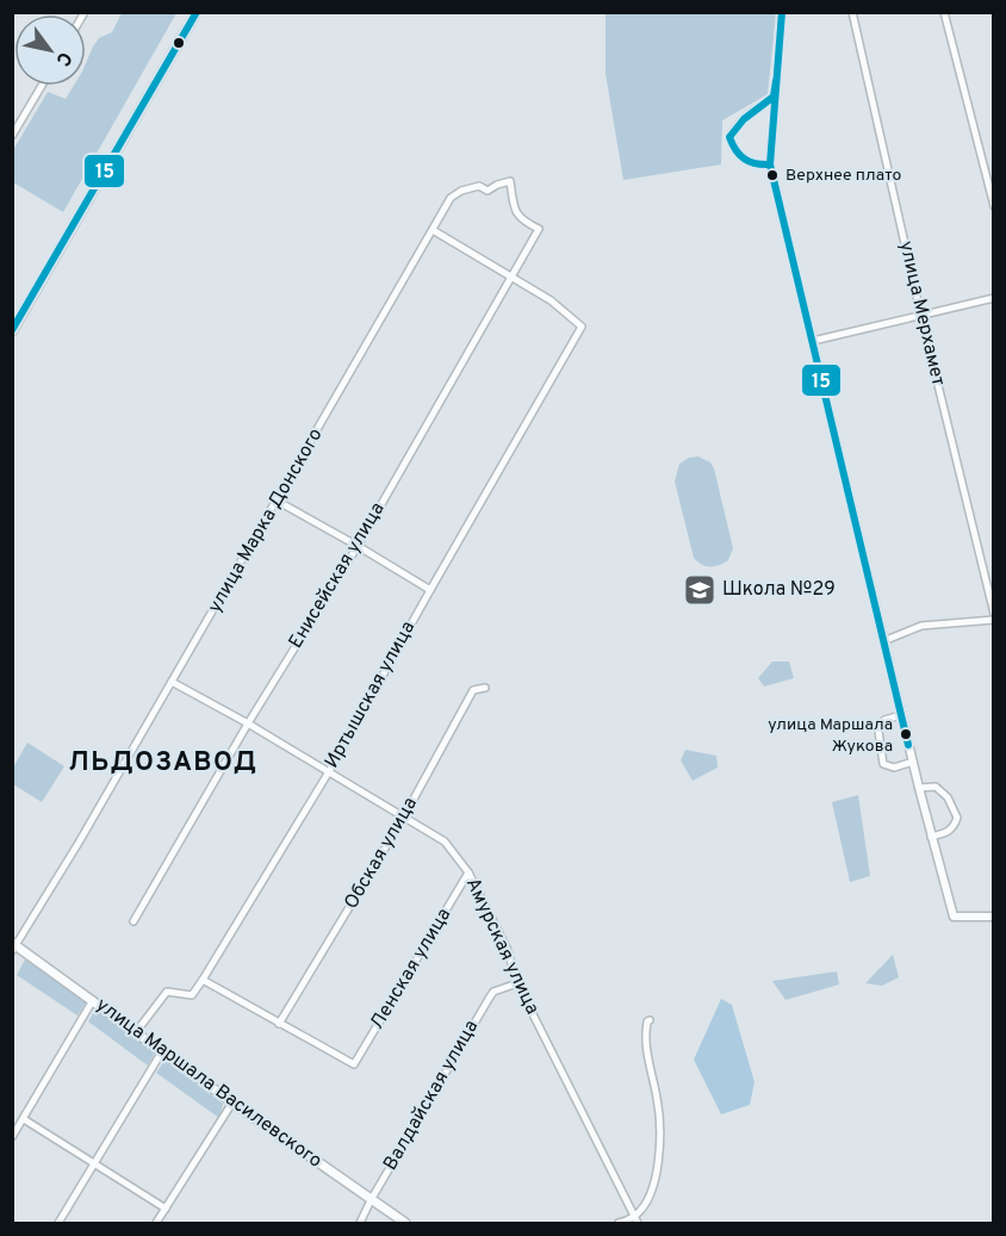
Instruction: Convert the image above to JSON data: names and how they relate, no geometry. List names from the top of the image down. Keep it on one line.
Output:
{"streets":{"main road":["улица Маршала Василевского"],"street":["улица Мерхамет","улица Марка Донского","Енисейская улица","Иртышская улица","Обская улица","Амурская улица","Ленская улица","Валдайская улица"]},"crossings":[["улица Марка Донского","Енисейская улица"],["улица Марка Донского","Амурская улица"],["улица Марка Донского","улица Маршала Василевского"],["Енисейская улица","Иртышская улица"],["Енисейская улица","Амурская улица"],["Иртышская улица","Амурская улица"],["Обская улица","Амурская улица"],["Обская улица","Ленская улица"],["Амурская улица","Ленская улица"],["Амурская улица","Валдайская улица"],["улица Маршала Василевского","Валдайская улица"]],"districts":["ЛЬДОЗАВОД"],"places":{"other":["Верхнее плато","улица Маршала Жукова"],"school or university":["Школа №29"]},"lines":["transit line 15"],"north":"bottom right"}
